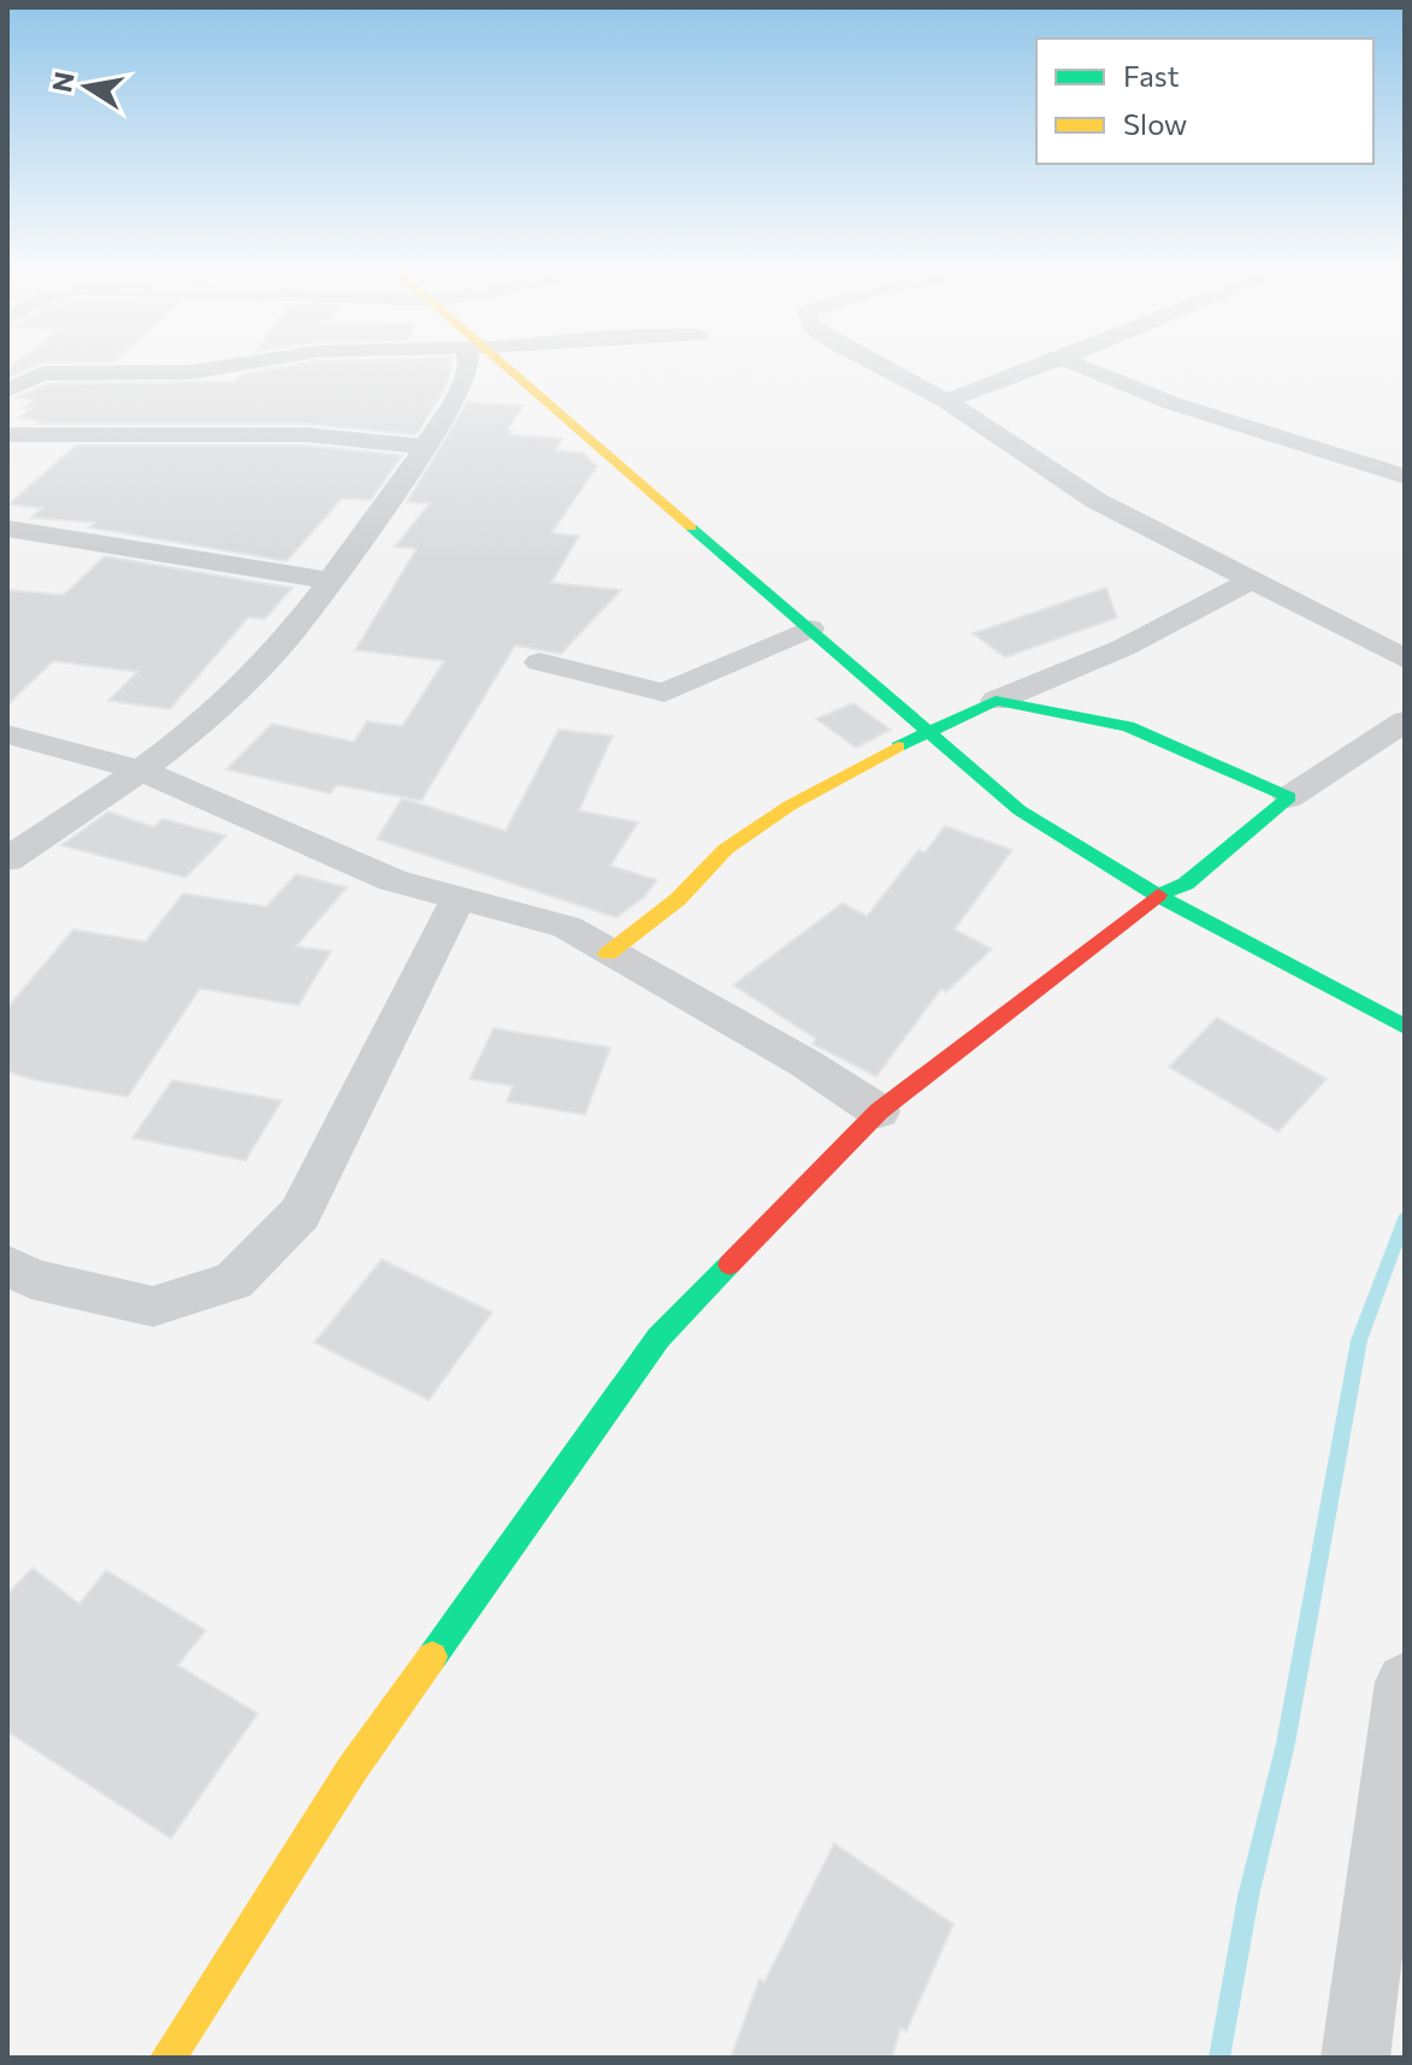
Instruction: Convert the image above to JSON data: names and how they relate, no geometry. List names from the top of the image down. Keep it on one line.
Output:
{"legend":["Fast","Slow"],"north":"left"}
